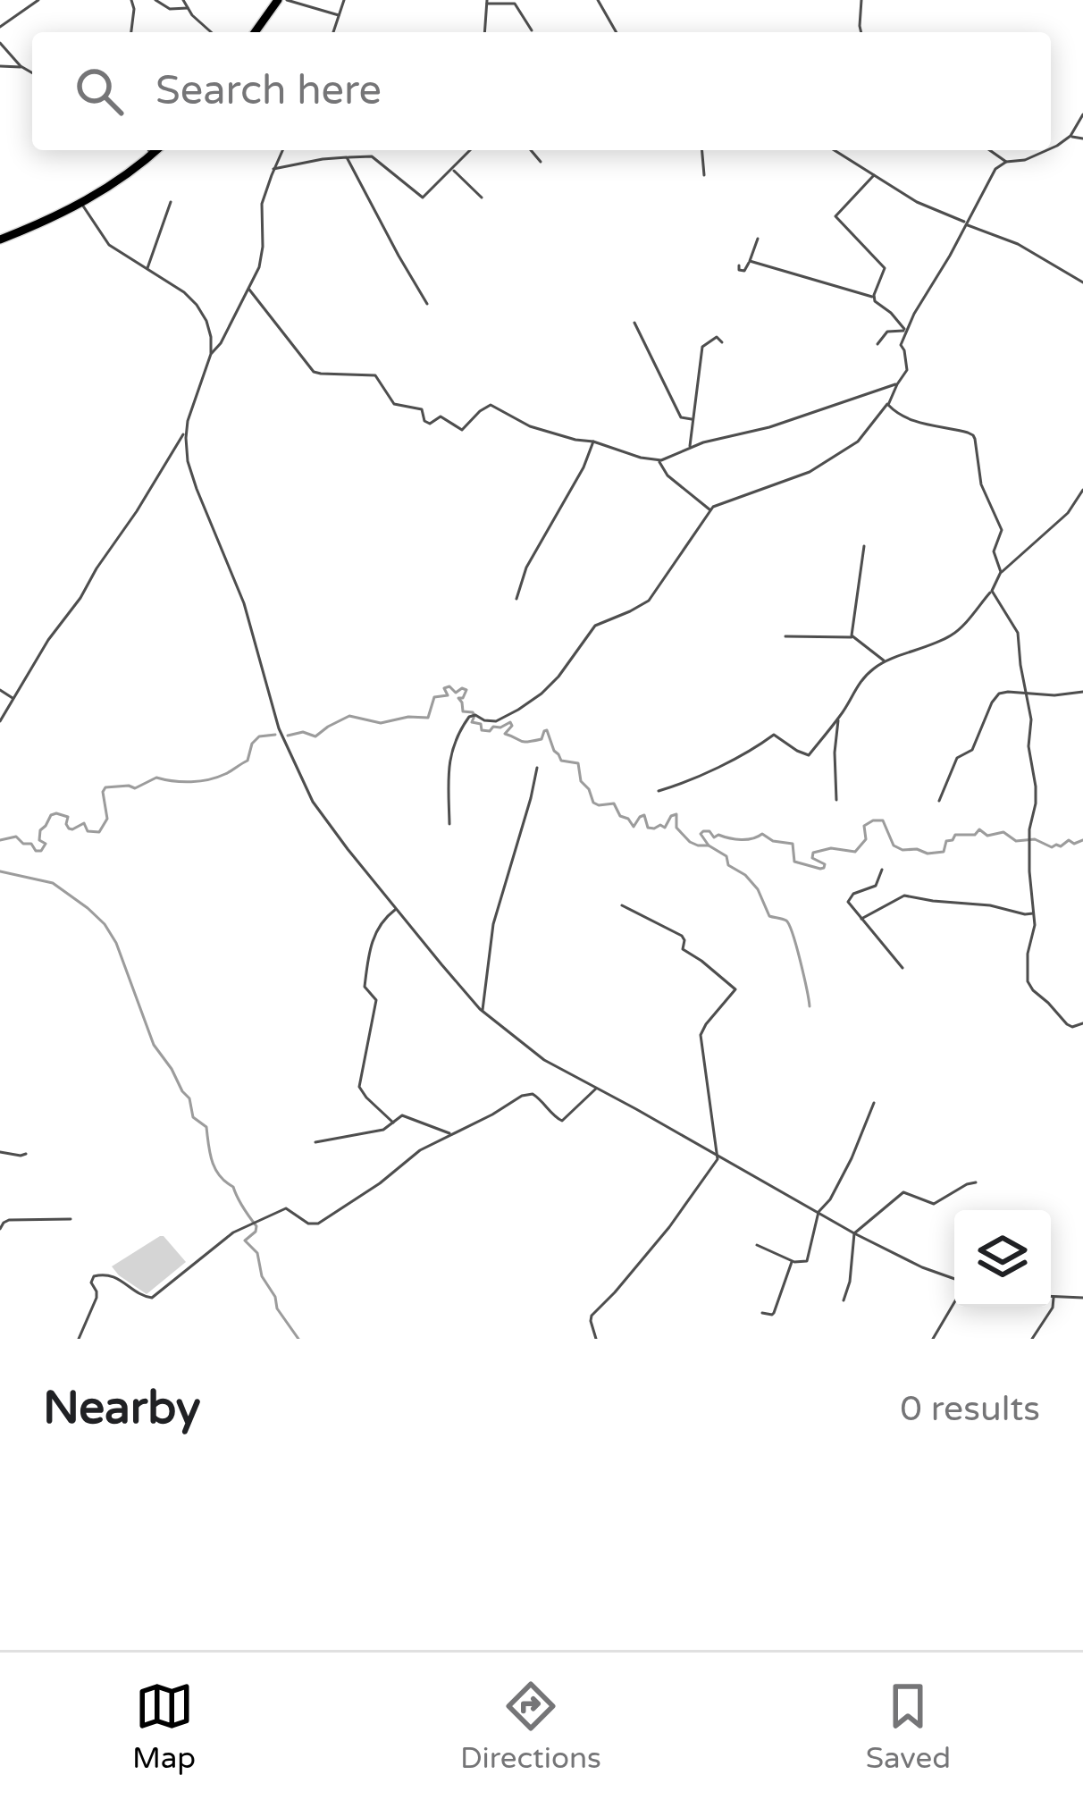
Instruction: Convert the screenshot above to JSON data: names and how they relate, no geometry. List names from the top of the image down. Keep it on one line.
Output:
{"page":{"search":"Search here","heading":["Nearby","0 results"],"nav":["Map","Directions","Saved"]}}
